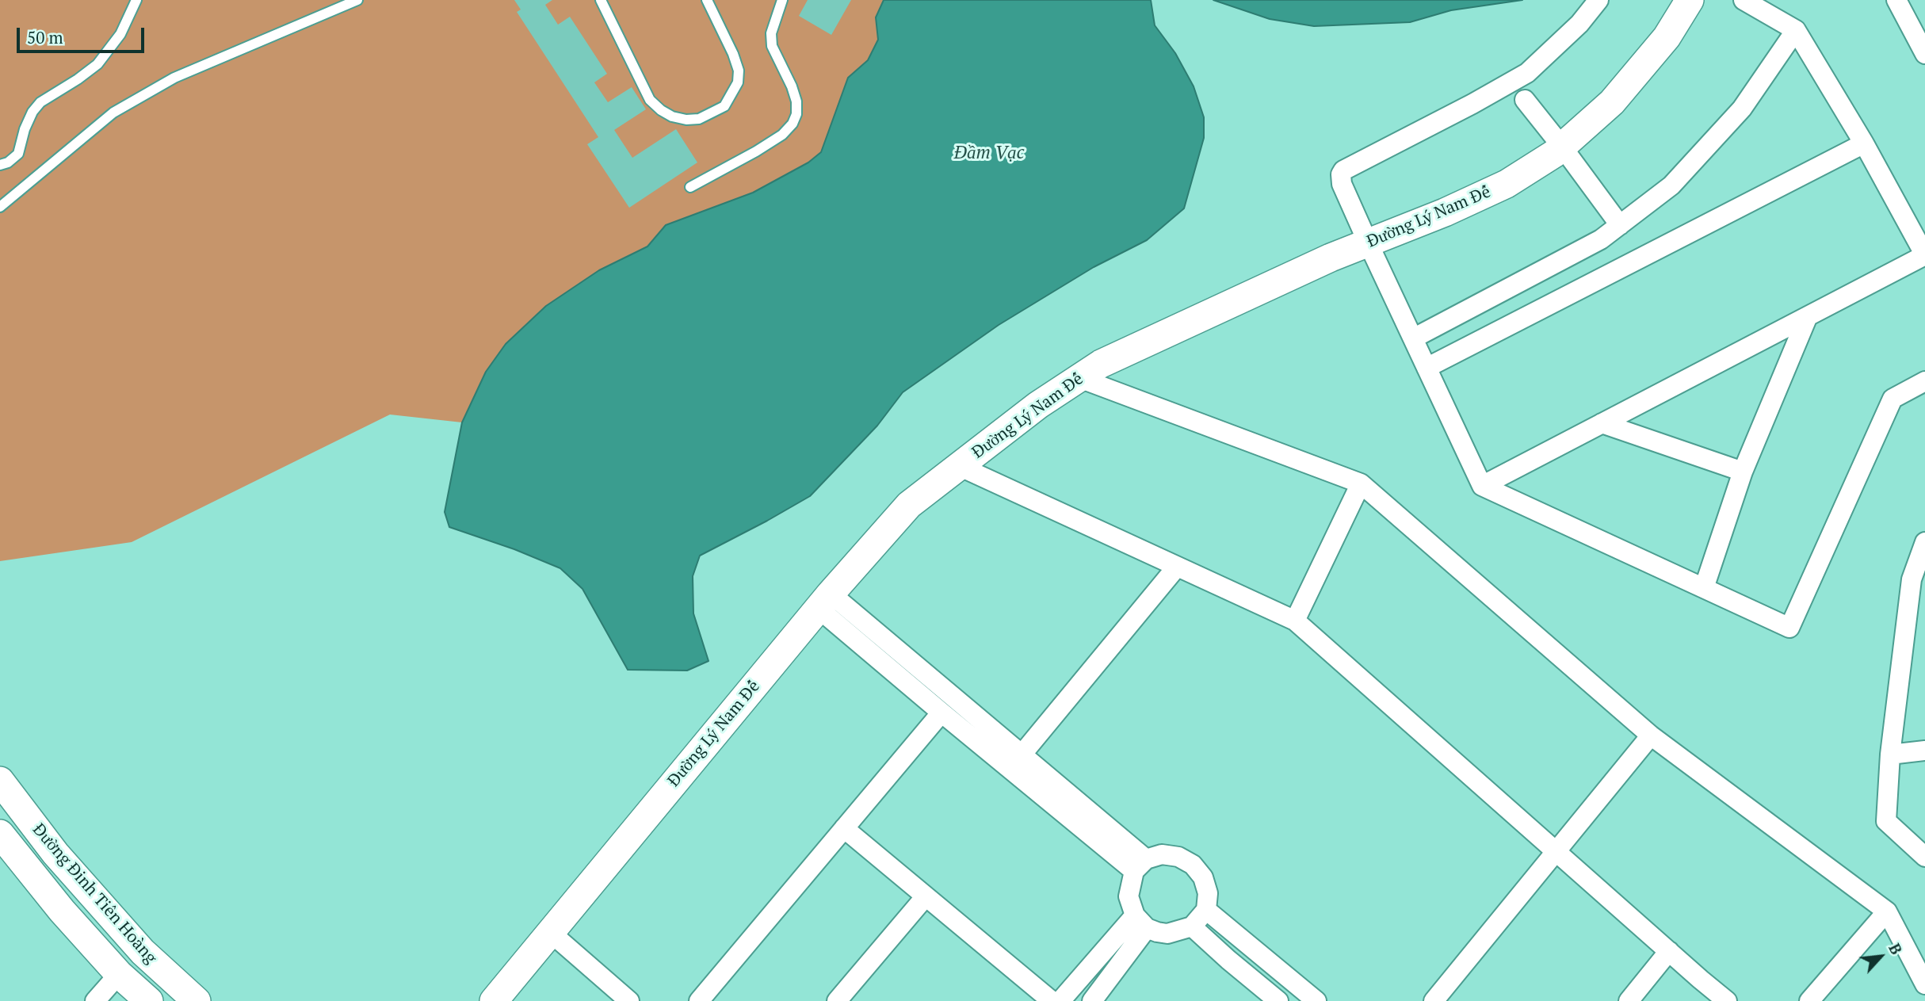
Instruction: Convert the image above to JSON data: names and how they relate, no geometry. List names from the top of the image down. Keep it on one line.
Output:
{"streets":{"street":["Đường Lý Nam Đế","Đường Đinh Tiên Hoàng"]},"water":["Đầm Vạc"],"scale_bar":"50 m","north":"top right"}
